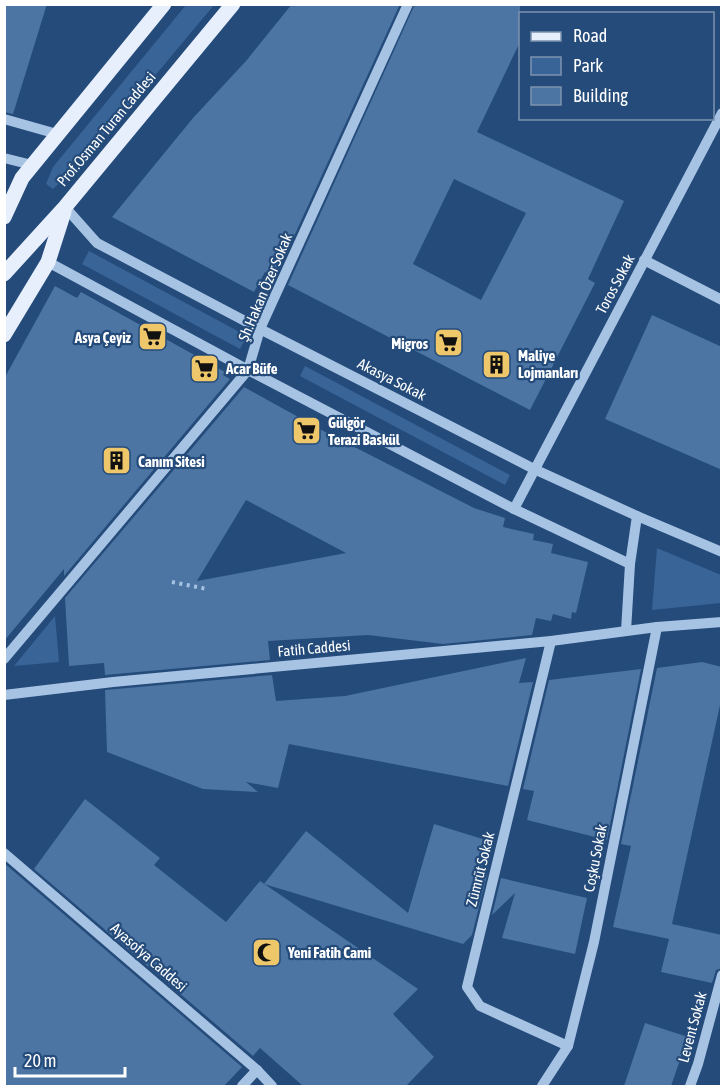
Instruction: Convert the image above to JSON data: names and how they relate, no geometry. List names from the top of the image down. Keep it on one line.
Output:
{"streets":{"main road":["Prof.Osman Turan Caddesi"],"street":["Toros Sokak","Şh.Hakan Özer Sokak","Akasya Sokak","Fatih Caddesi","Coşku Sokak","Zümrüt Sokak","Ayasofya Caddesi","Levent Sokak"]},"crossings":[["Prof.Osman Turan Caddesi","Akasya Sokak"],["Toros Sokak","Akasya Sokak"],["Şh.Hakan Özer Sokak","Akasya Sokak"],["Fatih Caddesi","Coşku Sokak"],["Fatih Caddesi","Zümrüt Sokak"],["Coşku Sokak","Zümrüt Sokak"]],"places":{"supermarket":["Asya Çeyiz","Migros","Acar Büfe","Gülgör Terazi Baskül"],"building":["Maliye Lojmanları","Canım Sitesi"],"mosque":["Yeni Fatih Cami"]},"legend":["Road","Park","Building"],"scale_bar":"20 m"}
